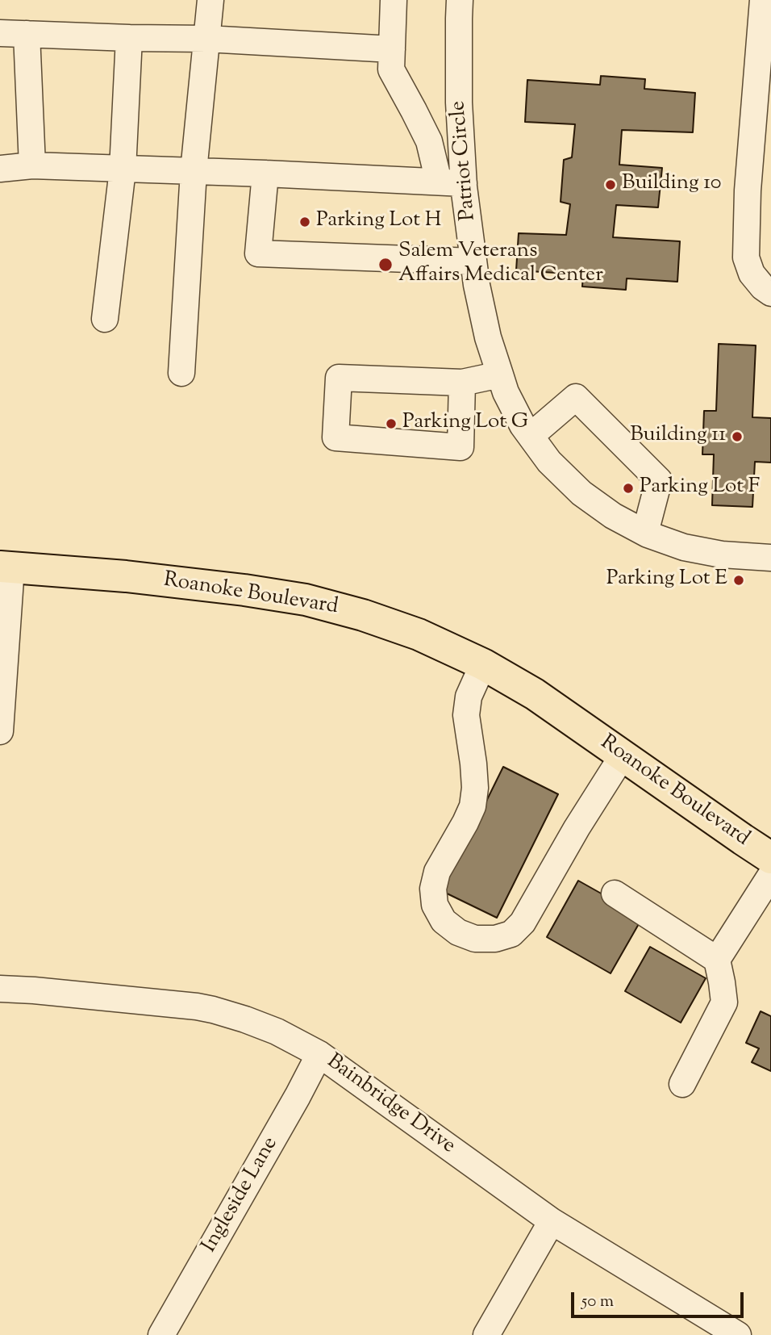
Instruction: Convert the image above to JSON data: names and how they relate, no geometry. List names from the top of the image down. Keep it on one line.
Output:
{"streets":{"main road":["Roanoke Boulevard"],"street":["Patriot Circle","Bainbridge Drive","Ingleside Lane"]},"crossings":[["Bainbridge Drive","Ingleside Lane"]],"places":["Building 10","Parking Lot H","Salem Veterans Affairs Medical Center","Parking Lot G","Building 11","Parking Lot F","Parking Lot E"],"scale_bar":"50 m"}
